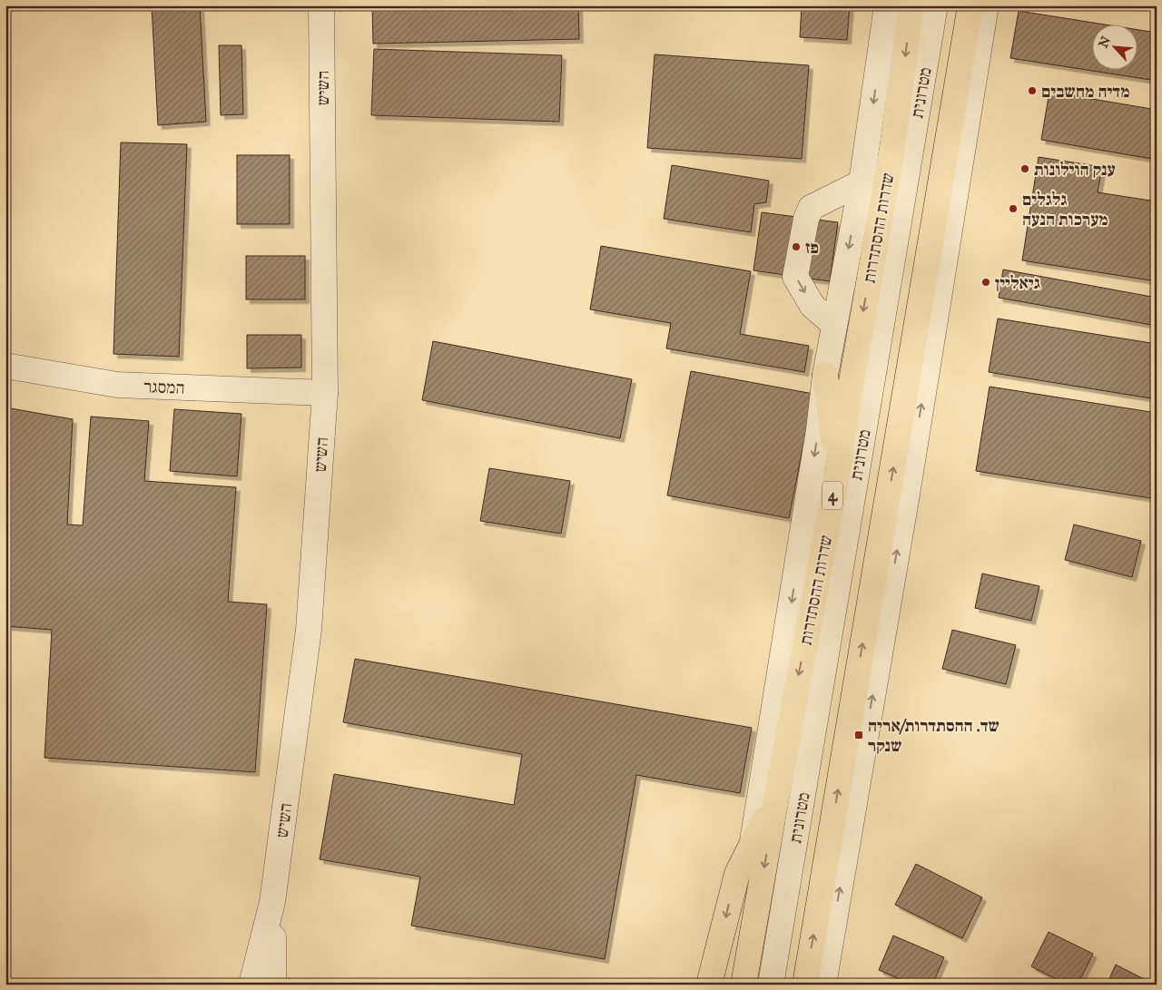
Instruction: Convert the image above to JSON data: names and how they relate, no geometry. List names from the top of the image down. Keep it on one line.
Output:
{"streets":{"highway":["שדרות ההסתדרות","4"],"street":["השיש","מטרונית","המסגר"]},"crossings":[["השיש","המסגר"]],"places":{"other":["מדיה מחשבים","ענק הוילונות","גלגלים מערכות הנעה","פז","גיאליין"],"transit":["שד. ההסתדרות/אריה שנקר"]},"north":"top left"}
